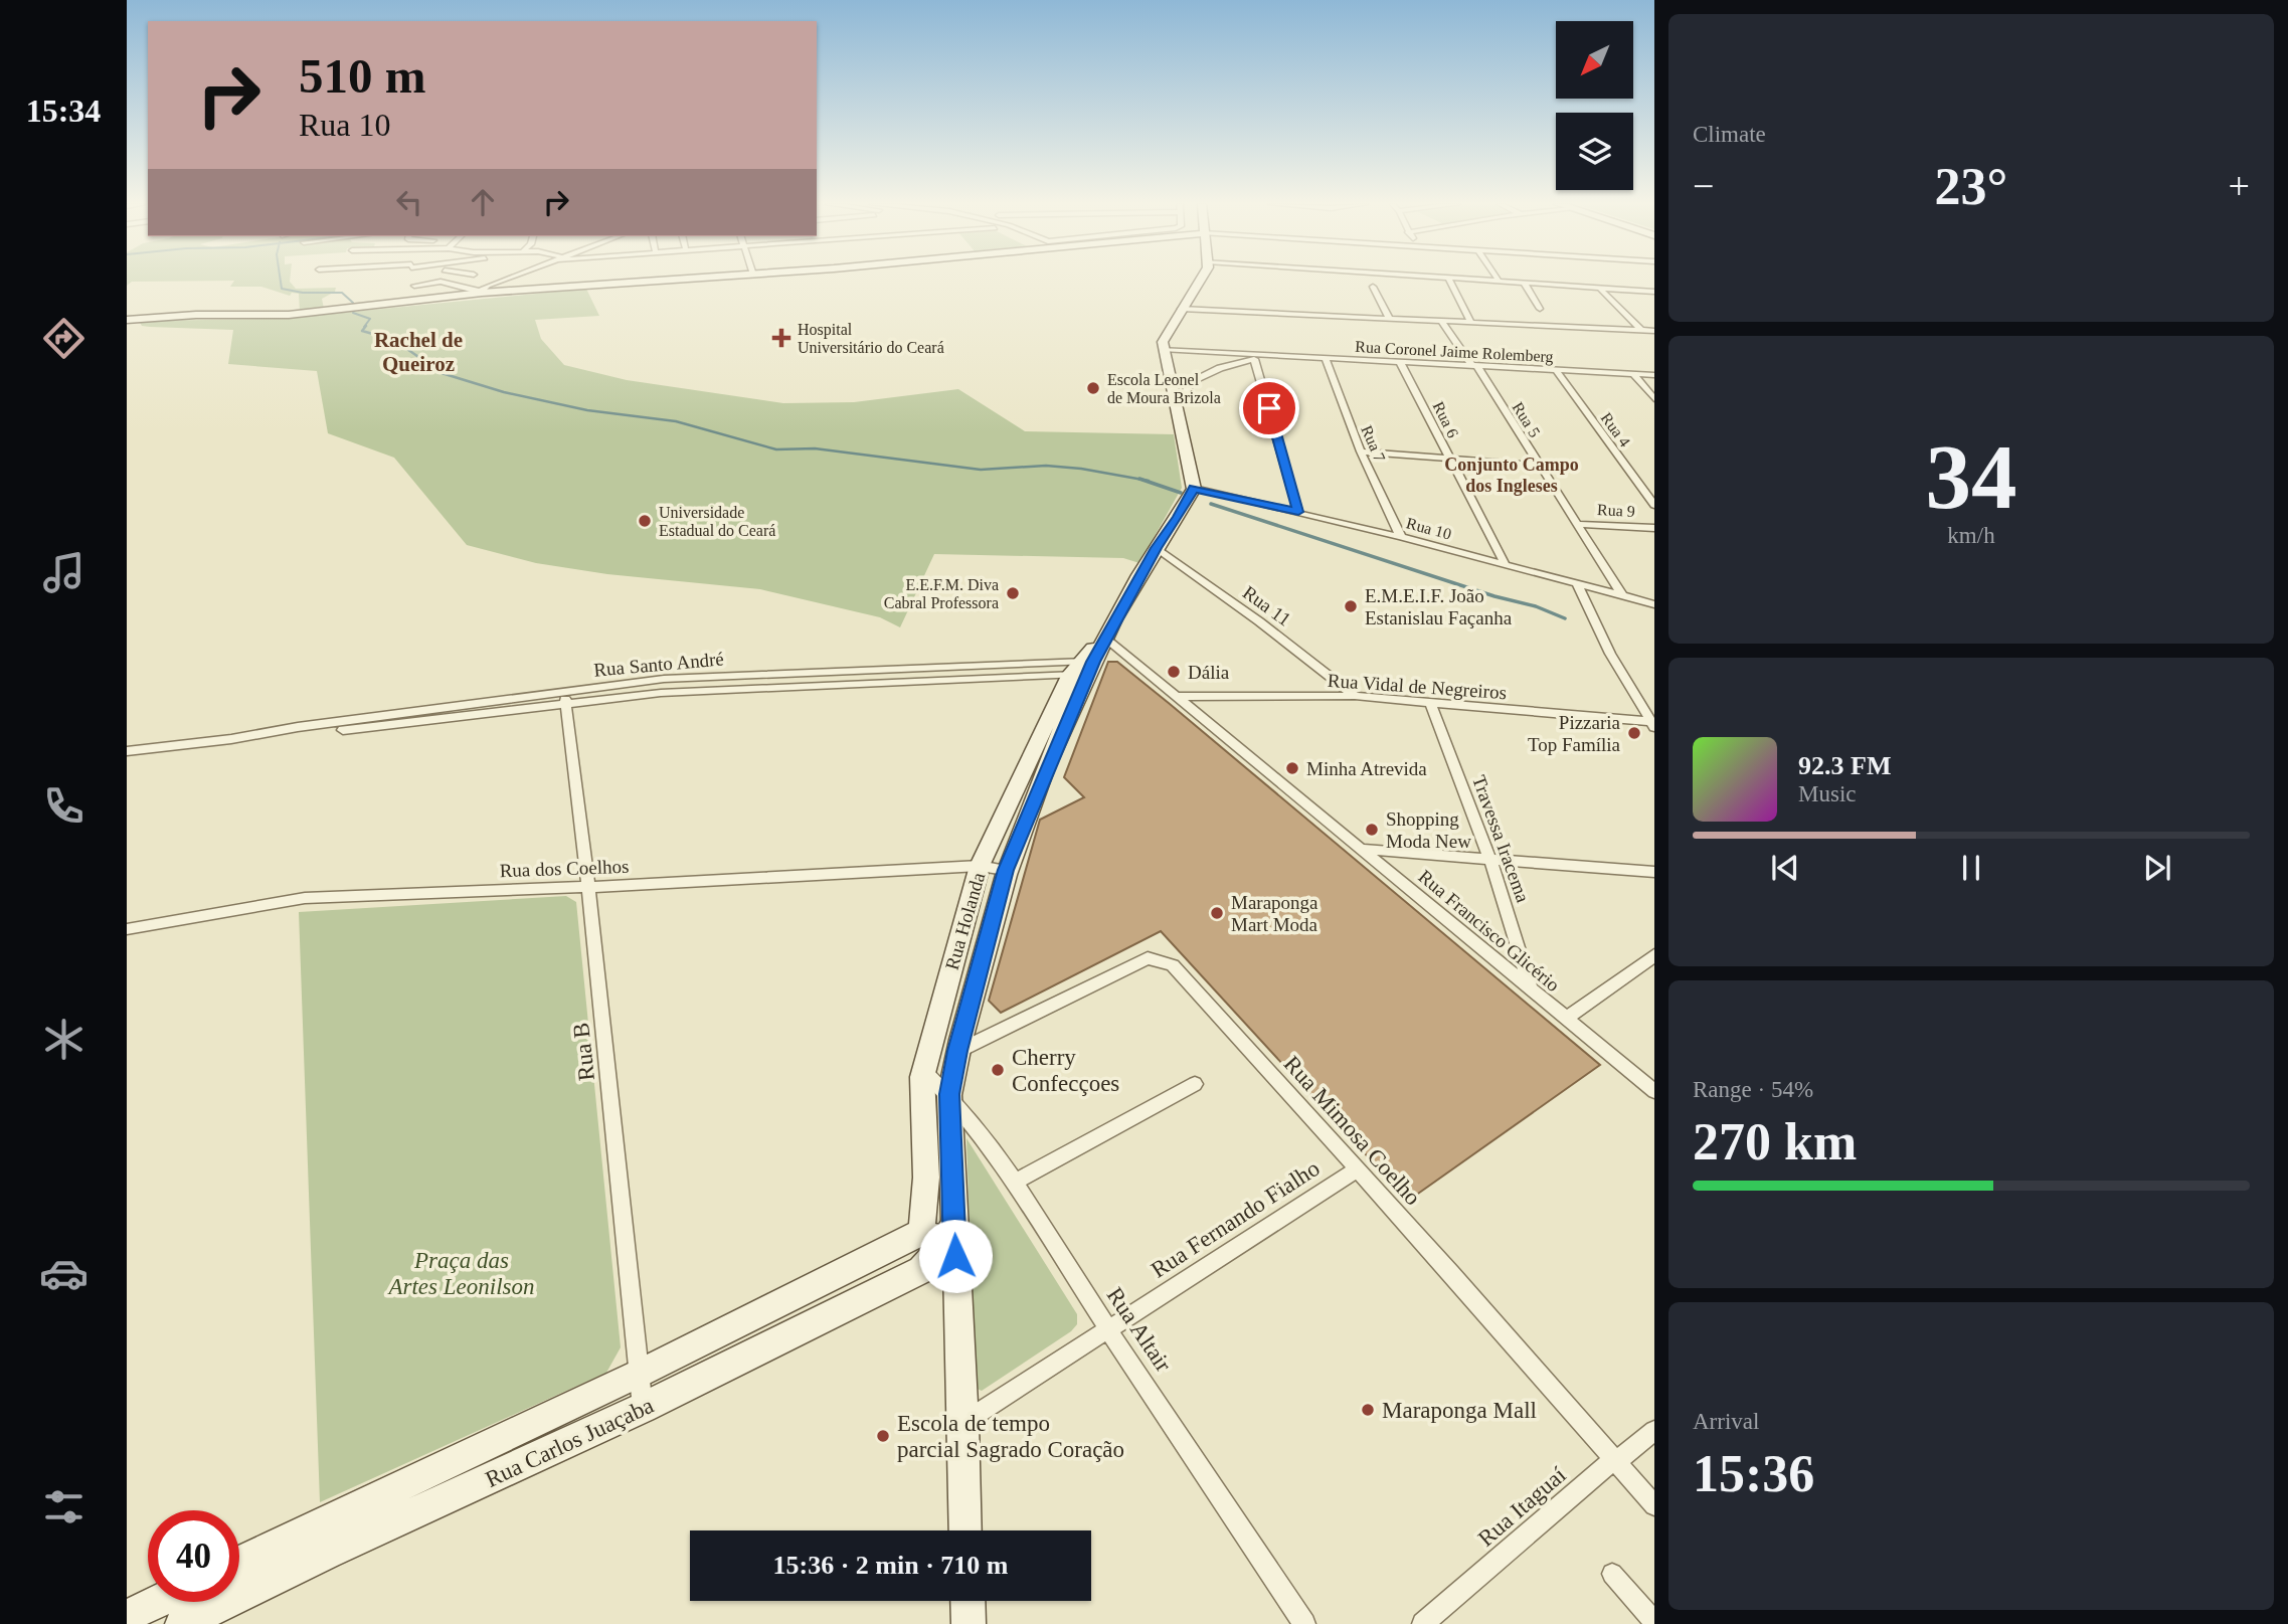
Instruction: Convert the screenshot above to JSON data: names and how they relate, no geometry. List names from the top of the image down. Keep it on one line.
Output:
{"streets":{"street":["Rua Coronel Jaime Rolemberg","Rua 6","Rua 5","Rua 4","Rua 7","Rua 9","Rua 10","Rua 11","Rua Santo André","Rua Vidal de Negreiros","Travessa Iracema","Rua dos Coelhos","Rua Holanda","Rua Francisco Glicério","Rua B","Rua Mimosa Coelho","Rua Fernando Fialho","Rua Altair","Rua Carlos Juaçaba","Rua Itaguaí"]},"crossings":[["Rua Coronel Jaime Rolemberg","Rua 6"],["Rua Coronel Jaime Rolemberg","Rua 5"],["Rua Coronel Jaime Rolemberg","Rua 4"],["Rua Coronel Jaime Rolemberg","Rua 7"],["Rua 6","Rua 10"],["Rua 5","Rua 9"],["Rua 5","Rua 10"],["Rua 7","Rua 10"],["Rua 10","Rua Holanda"],["Rua 11","Rua Vidal de Negreiros"],["Rua 11","Rua Holanda"],["Rua Santo André","Rua Holanda"],["Rua Santo André","Rua B"],["Rua Vidal de Negreiros","Travessa Iracema"],["Rua Vidal de Negreiros","Rua Francisco Glicério"],["Travessa Iracema","Rua Francisco Glicério"],["Rua dos Coelhos","Rua Holanda"],["Rua dos Coelhos","Rua B"],["Rua Holanda","Rua Francisco Glicério"],["Rua Holanda","Rua Mimosa Coelho"],["Rua Holanda","Rua Fernando Fialho"],["Rua Holanda","Rua Altair"],["Rua Holanda","Rua Carlos Juaçaba"],["Rua B","Rua Carlos Juaçaba"],["Rua Mimosa Coelho","Rua Fernando Fialho"],["Rua Mimosa Coelho","Rua Itaguaí"],["Rua Fernando Fialho","Rua Altair"]],"districts":["Rachel de Queiroz","Conjunto Campo dos Ingleses"],"parks":["Praça das Artes Leonilson"],"places":{"health":["Hospital Universitário do Ceará"],"other":["Escola Leonel de Moura Brizola","Universidade Estadual do Ceará","E.E.F.M. Diva Cabral Professora","E.M.E.I.F. João Estanislau Façanha","Dália","Pizzaria Top Família","Minha Atrevida","Shopping Moda New","Maraponga Mart Moda","Cherry Confecçoes","Maraponga Mall","Escola de tempo parcial Sagrado Coração"]},"north":"bottom left","page":{"tabs":"15:34","tile":["Climate",["34","km/h"],["Range · 54%","270 km"],["Arrival","15:36"]],"turn":["510 m","Rua 10"],"heat":["−","23°","+"],"song":["92.3 FM","Music"],"limit":"40","trip":"15:36 · 2 min · 710 m"}}
